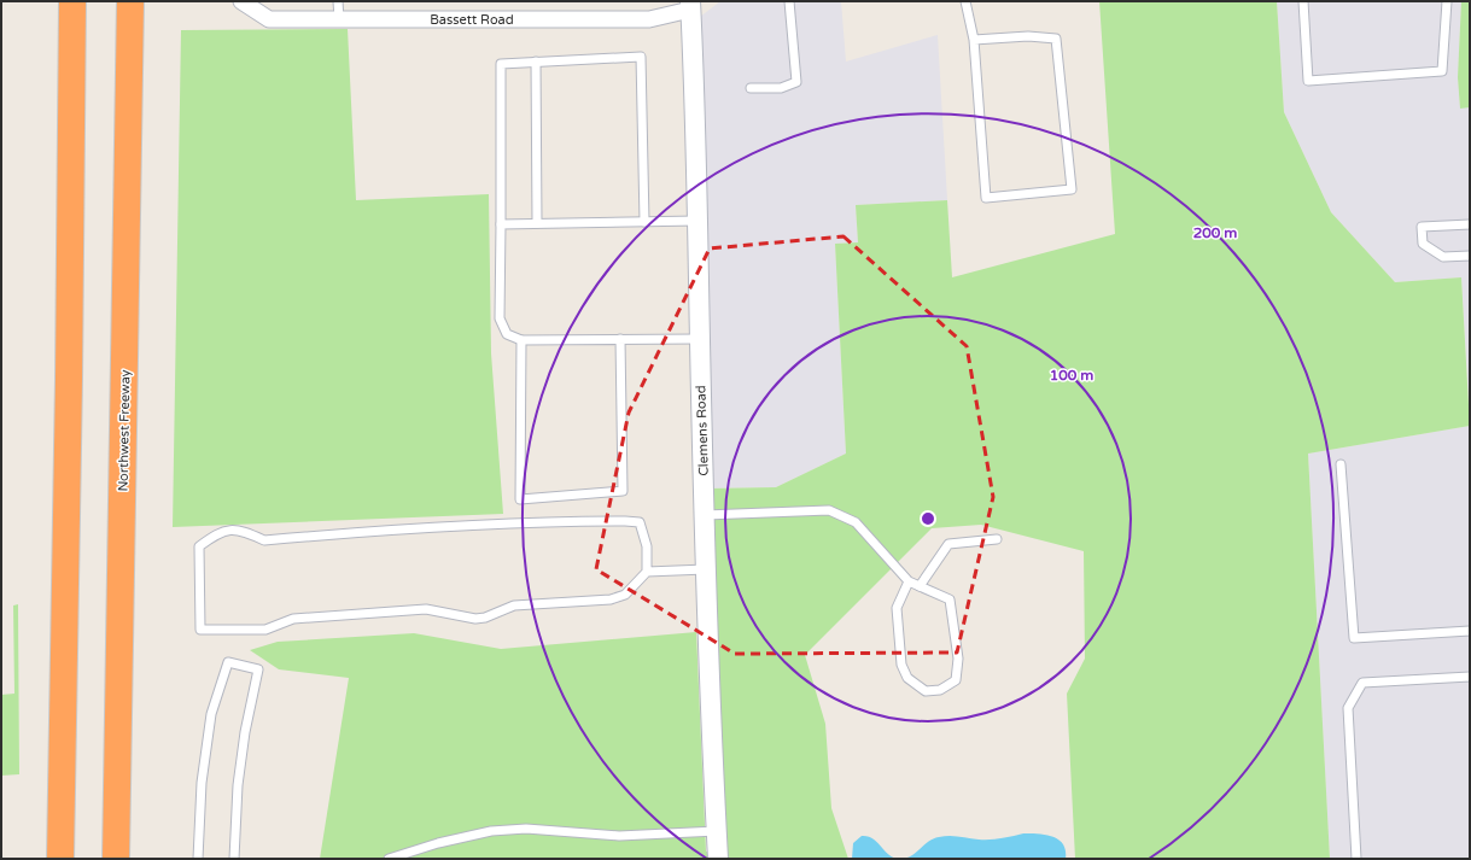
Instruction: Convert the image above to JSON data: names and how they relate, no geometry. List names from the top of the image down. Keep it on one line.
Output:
{"streets":{"highway":["Northwest Freeway"],"street":["Bassett Road","Clemens Road"]},"crossings":[["Bassett Road","Clemens Road"]],"rings":["200 m","100 m"]}
